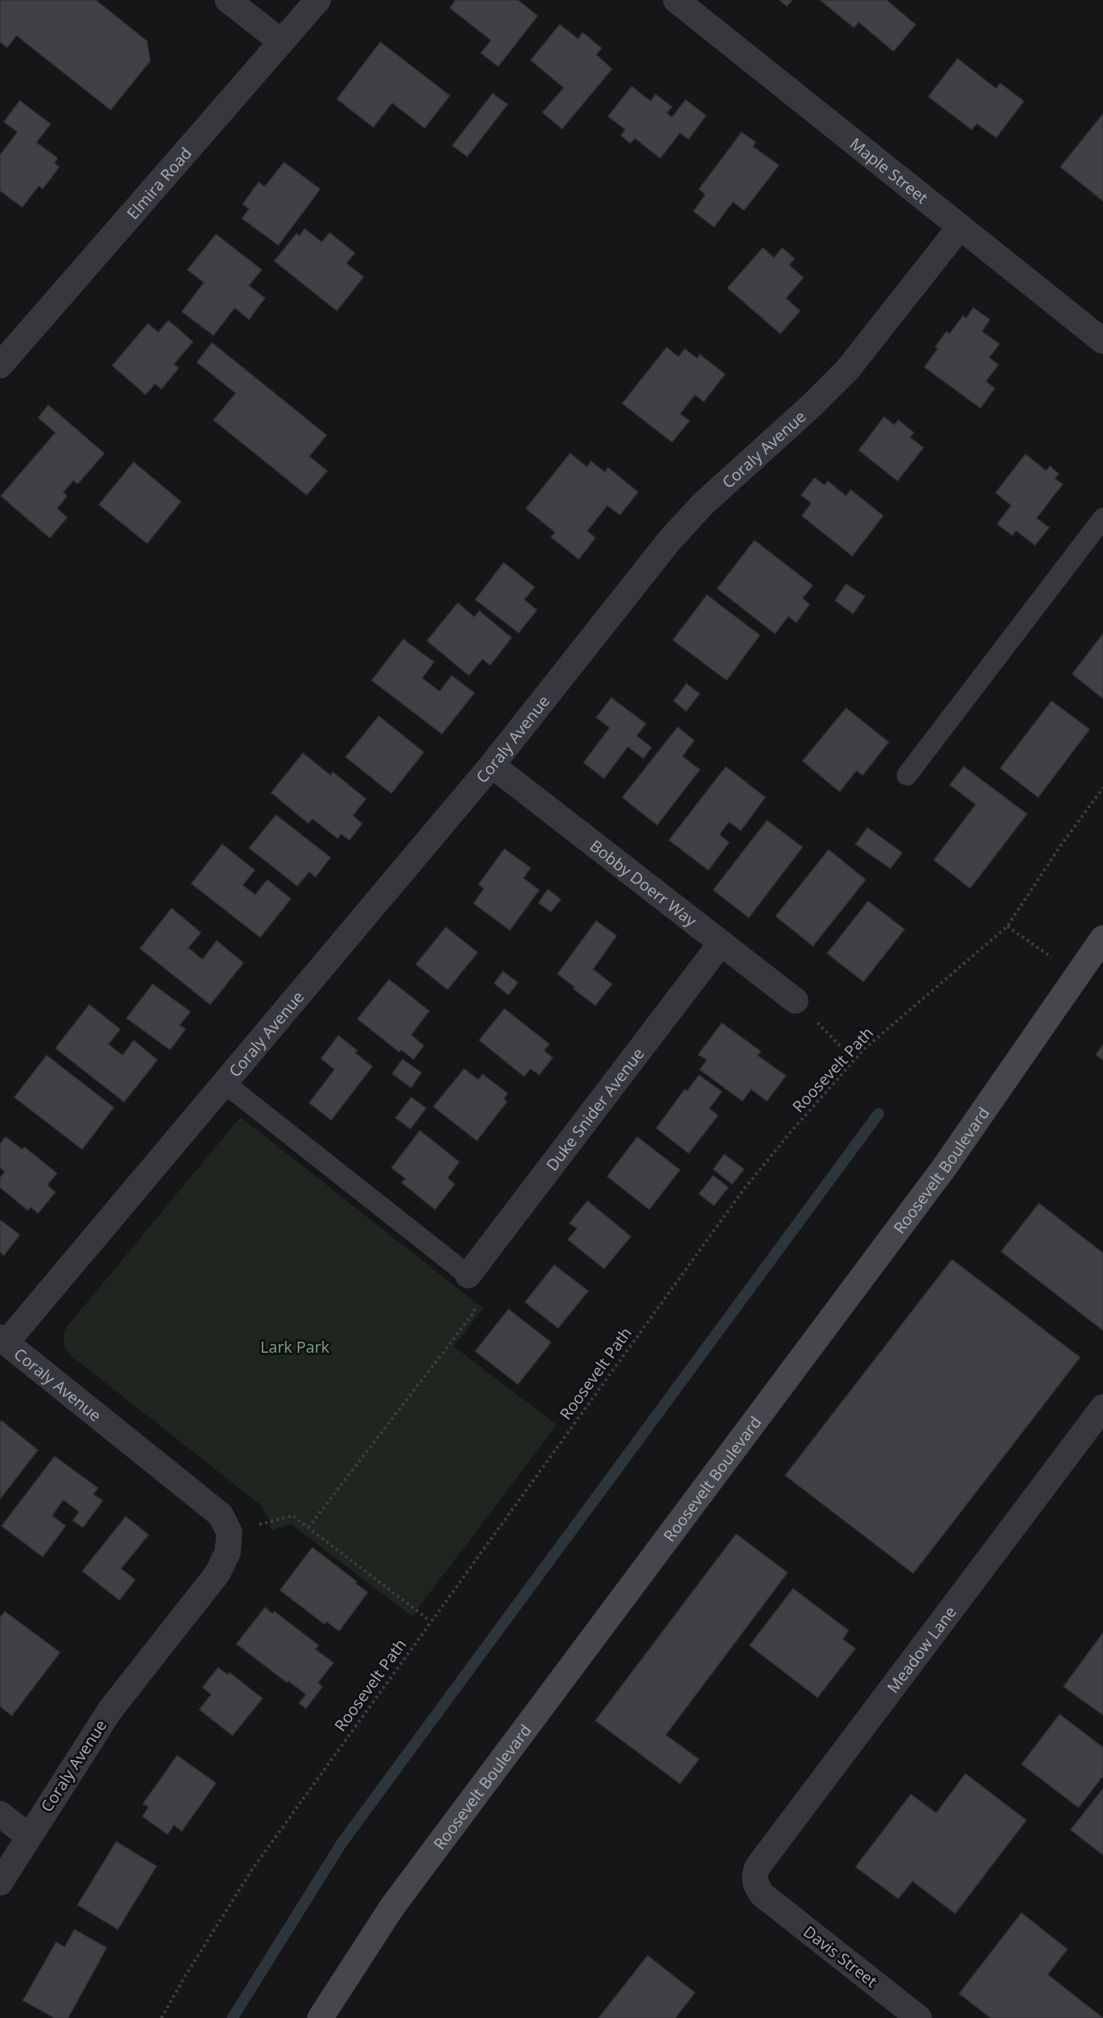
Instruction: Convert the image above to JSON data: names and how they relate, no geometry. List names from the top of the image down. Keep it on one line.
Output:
{"streets":{"main road":["Roosevelt Boulevard"],"street":["Maple Street","Elmira Road","Coraly Avenue","Bobby Doerr Way","Duke Snider Avenue","Meadow Lane","Davis Street"],"path":["Roosevelt Path"]},"crossings":[["Maple Street","Coraly Avenue"],["Coraly Avenue","Bobby Doerr Way"],["Bobby Doerr Way","Duke Snider Avenue"],["Meadow Lane","Davis Street"]],"parks":["Lark Park"]}
